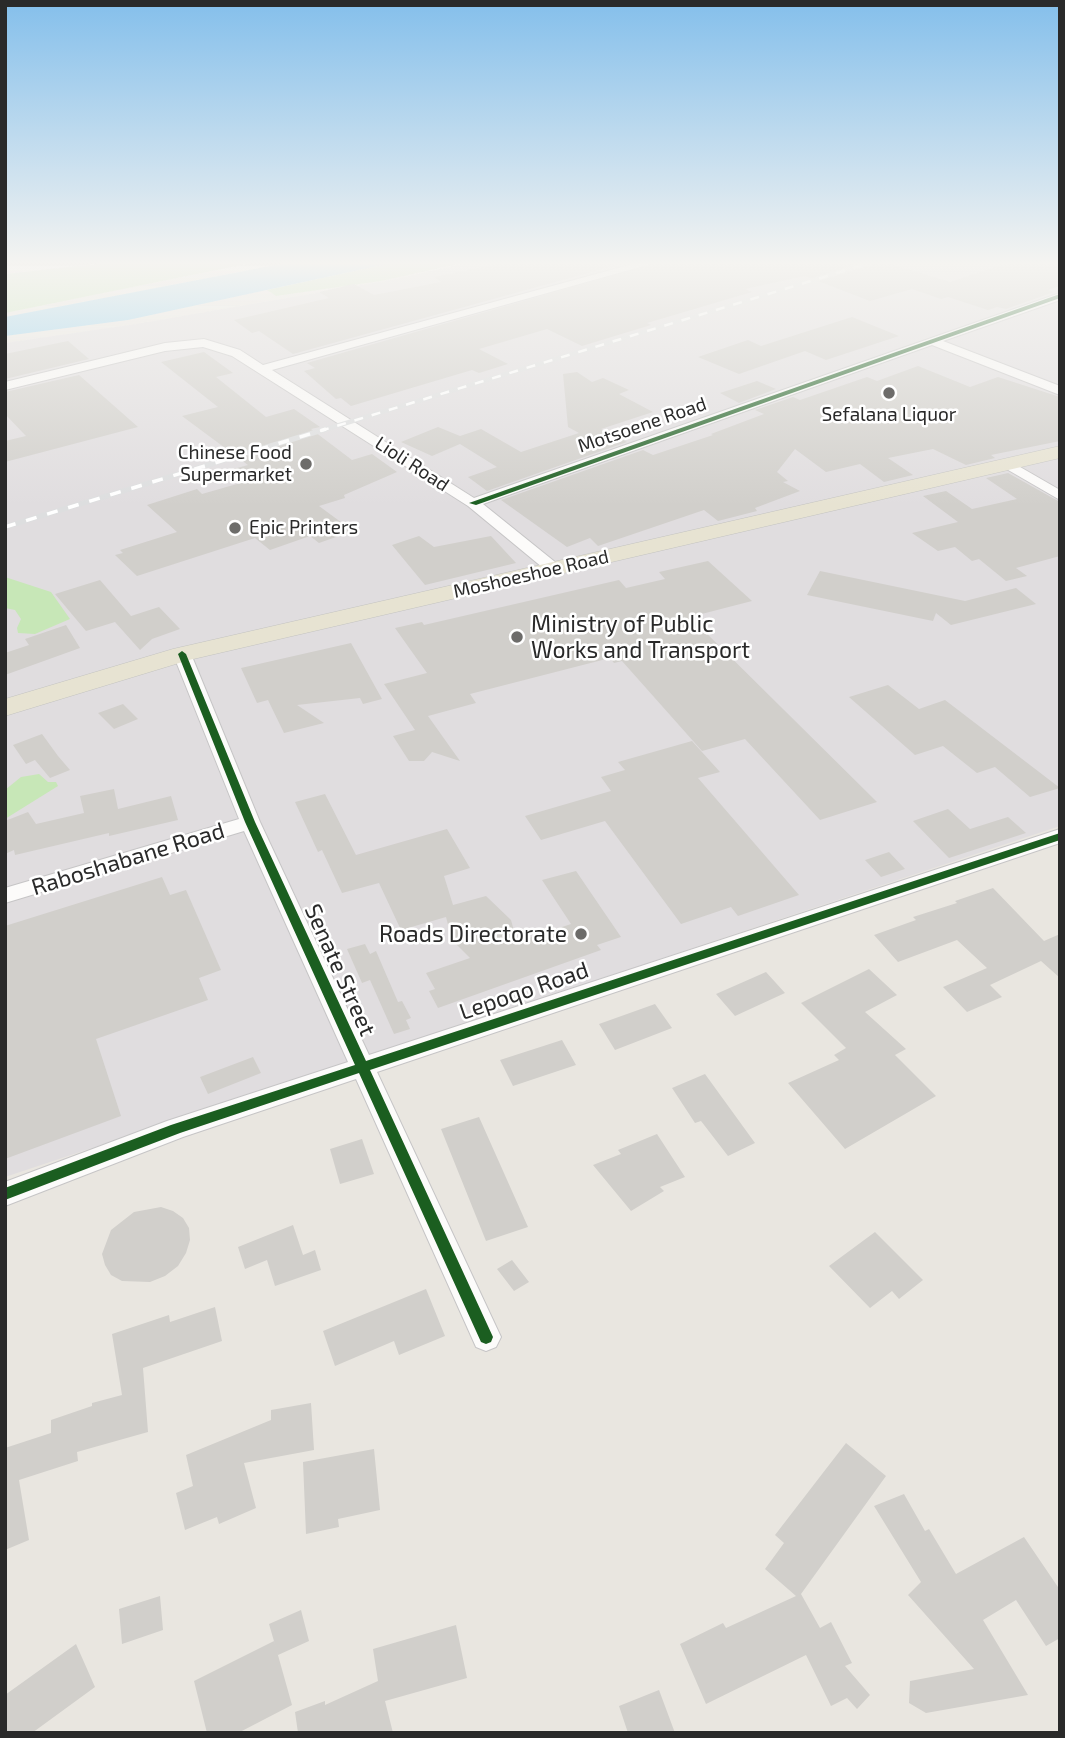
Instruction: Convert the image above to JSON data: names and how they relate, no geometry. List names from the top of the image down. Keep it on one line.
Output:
{"streets":{"main road":["Moshoeshoe Road"],"street":["Motsoene Road","Lioli Road","Raboshabane Road","Senate Street","Lepoqo Road"]},"crossings":[["Motsoene Road","Lioli Road"],["Lioli Road","Moshoeshoe Road"],["Moshoeshoe Road","Senate Street"],["Raboshabane Road","Senate Street"],["Senate Street","Lepoqo Road"]],"places":["Sefalana Liquor","Chinese Food Supermarket","Epic Printers","Ministry of Public Works and Transport","Roads Directorate"]}
